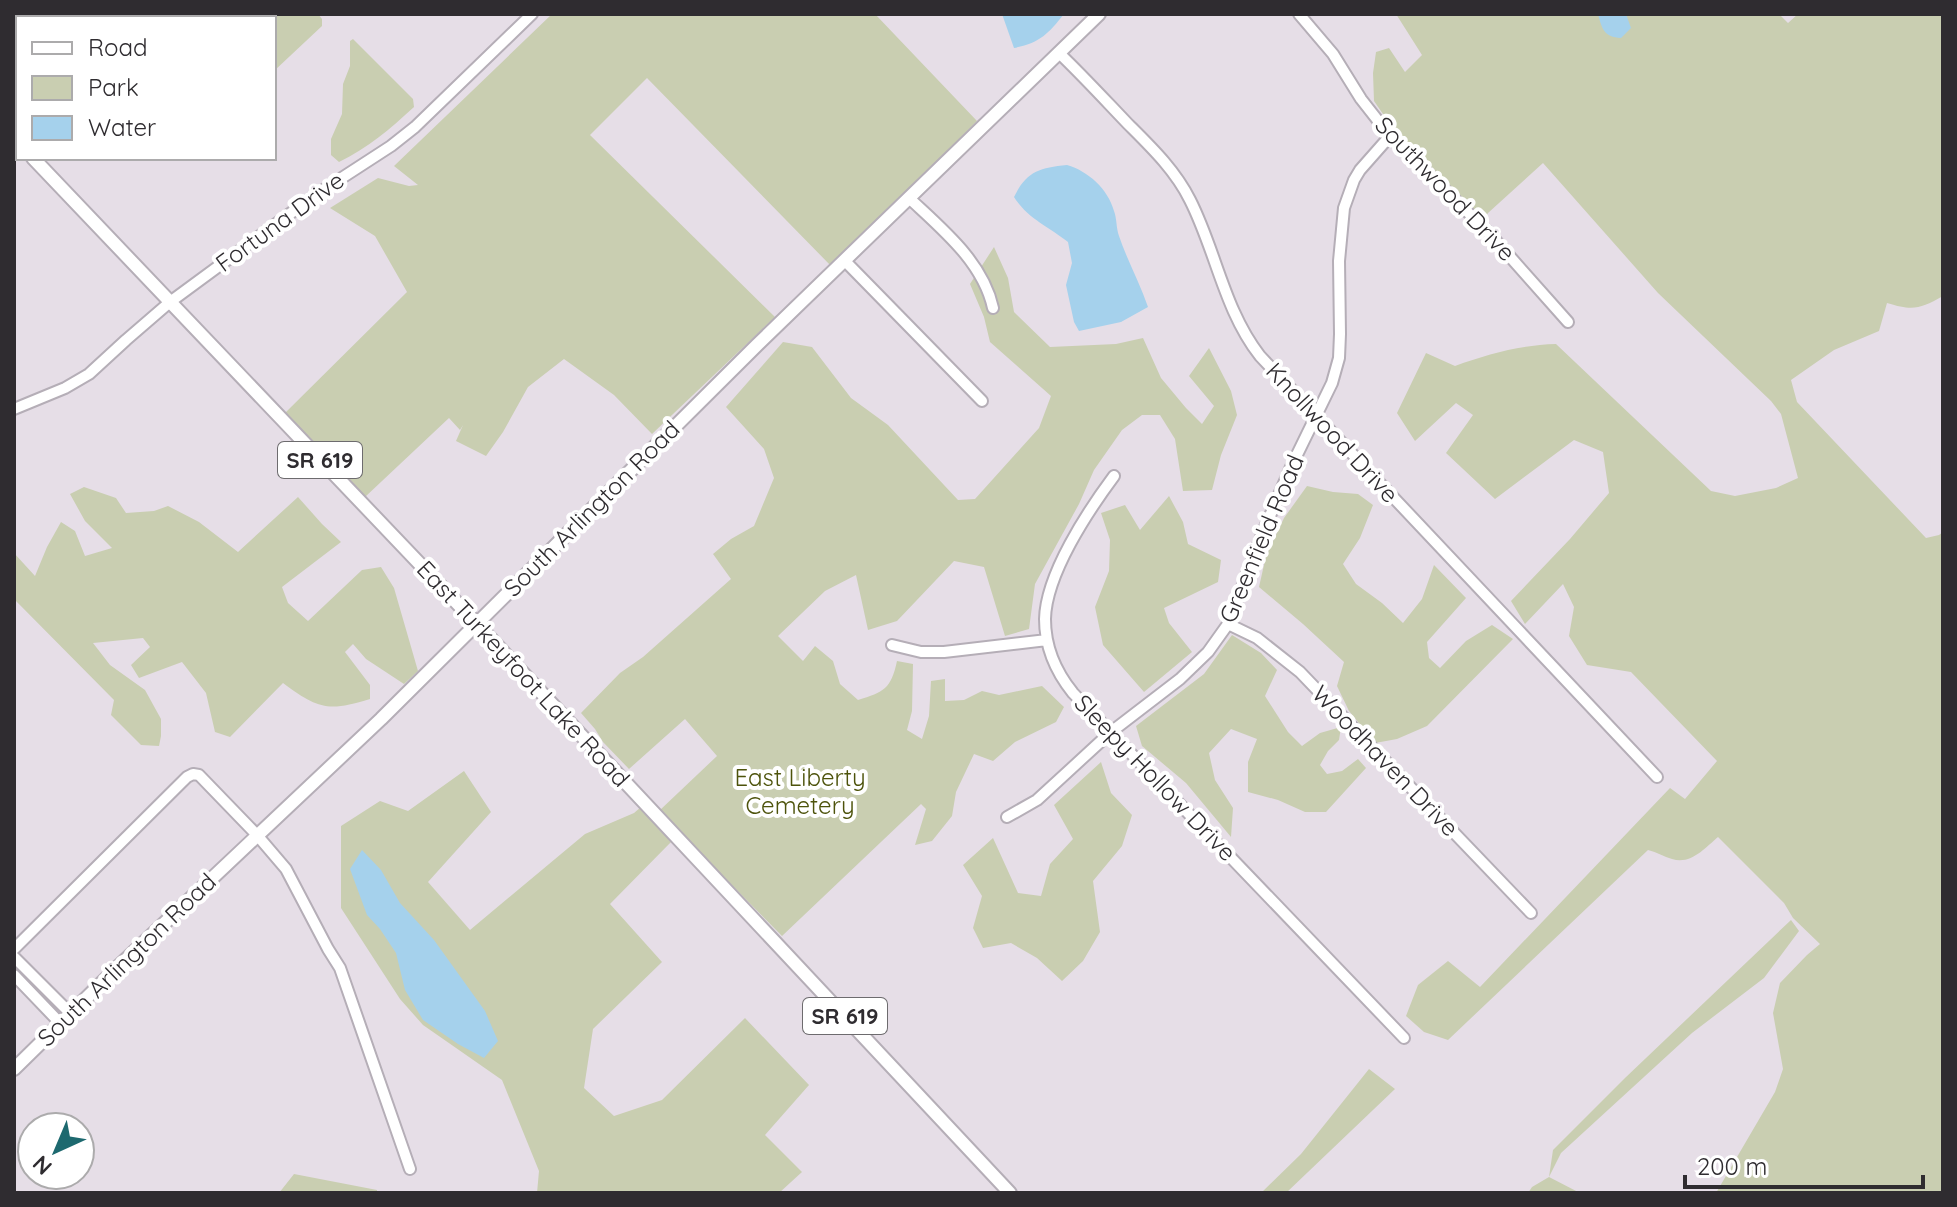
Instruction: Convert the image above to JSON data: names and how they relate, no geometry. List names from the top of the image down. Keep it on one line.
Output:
{"streets":{"main road":["SR 619","South Arlington Road","East Turkeyfoot Lake Road"],"street":["Southwood Drive","Fortuna Drive","Knollwood Drive","Greenfield Road","Woodhaven Drive","Sleepy Hollow Drive"]},"crossings":[["Southwood Drive","Greenfield Road"],["Fortuna Drive","East Turkeyfoot Lake Road"],["Knollwood Drive","South Arlington Road"],["Knollwood Drive","Greenfield Road"],["South Arlington Road","East Turkeyfoot Lake Road"],["Greenfield Road","Woodhaven Drive"],["Greenfield Road","Sleepy Hollow Drive"]],"parks":["East Liberty Cemetery"],"legend":["Road","Park","Water"],"scale_bar":"200 m","north":"bottom left"}
